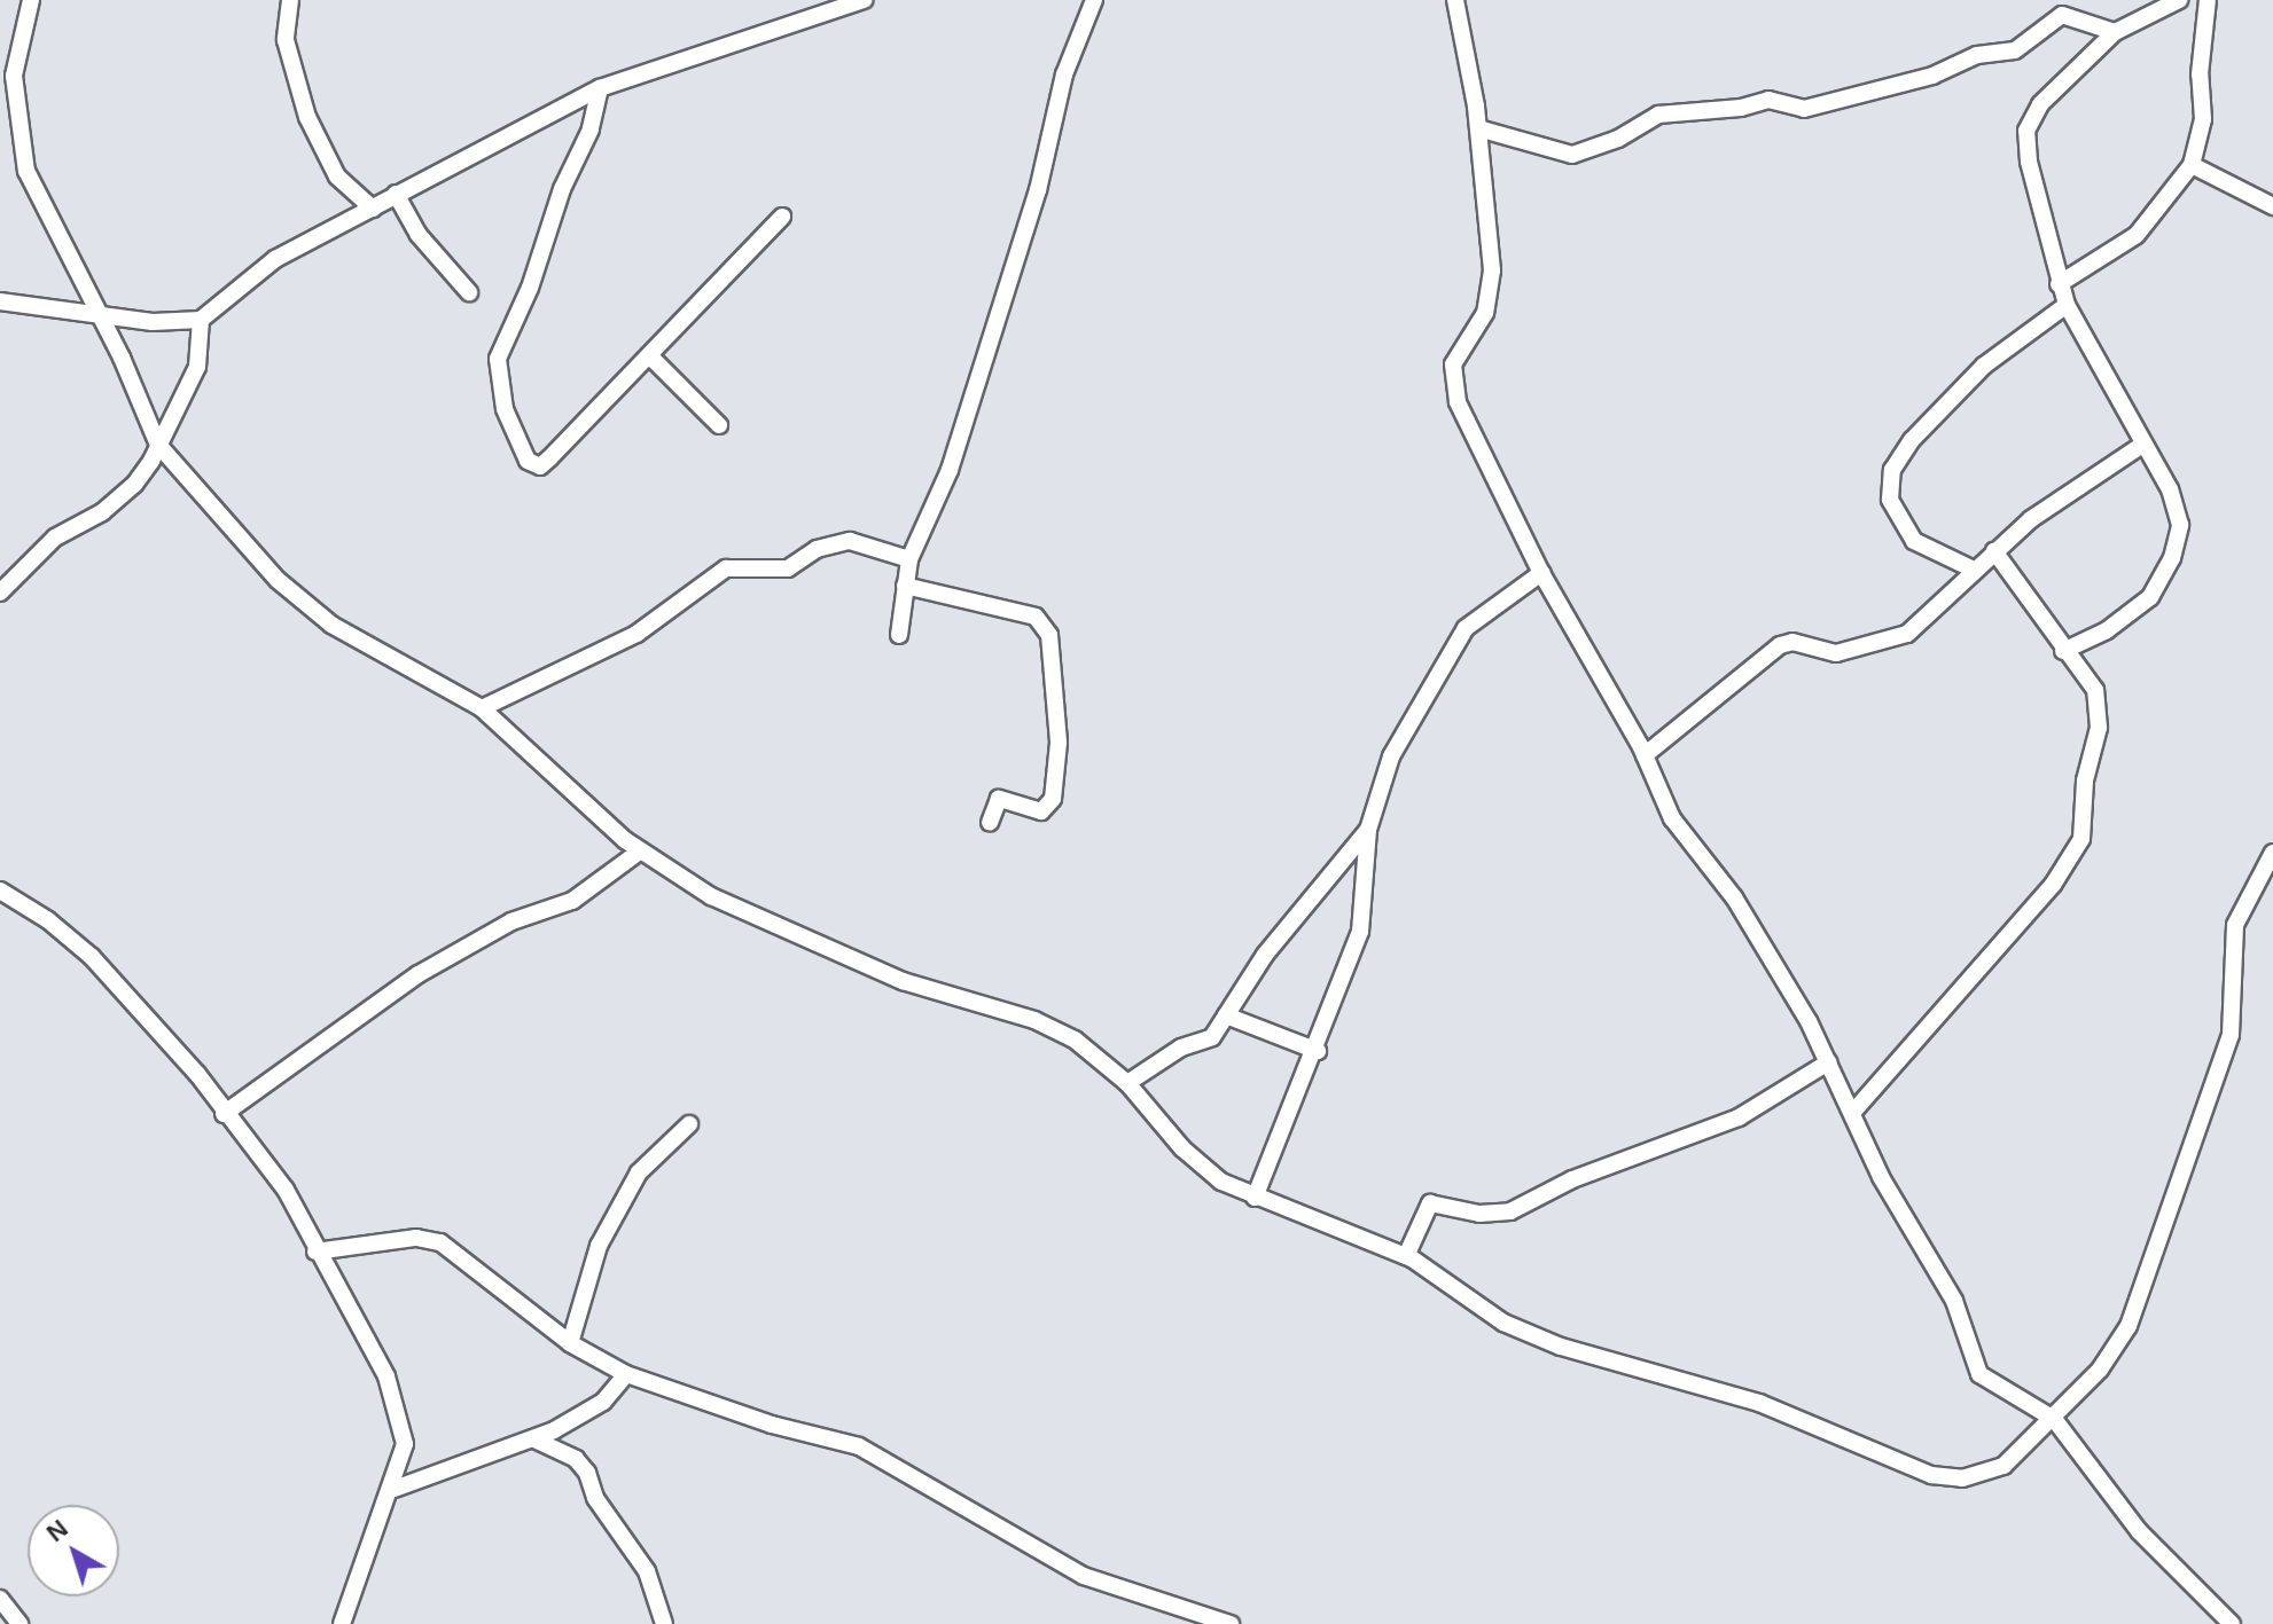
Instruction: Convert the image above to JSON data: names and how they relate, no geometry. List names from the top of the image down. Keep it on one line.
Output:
{"north":"top left"}
